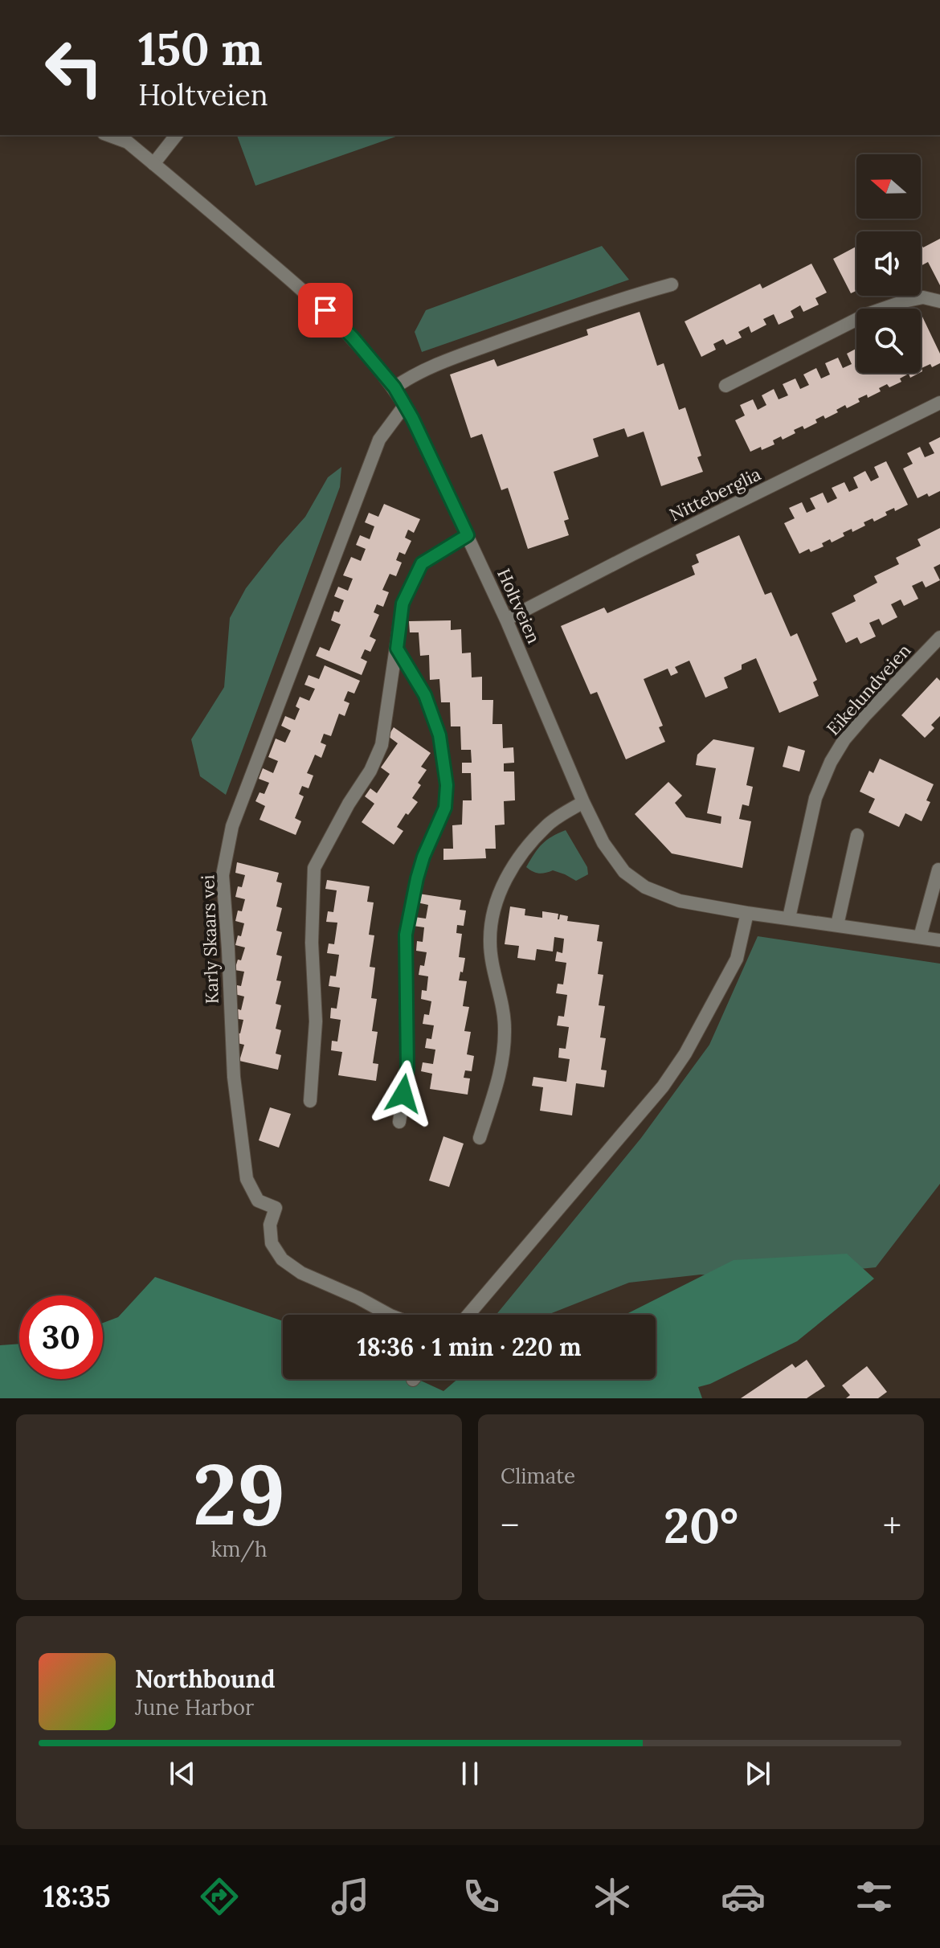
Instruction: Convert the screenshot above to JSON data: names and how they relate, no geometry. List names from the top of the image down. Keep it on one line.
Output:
{"streets":{"street":["Nitteberglia","Holtveien","Eikelundveien","Karly Skaars vei"]},"crossings":[["Nitteberglia","Holtveien"],["Holtveien","Eikelundveien"],["Holtveien","Karly Skaars vei"]],"north":"left","page":{"turn":["150 m","Holtveien"],"limit":"30","trip":"18:36 · 1 min · 220 m","tile":[["29","km/h"],"Climate"],"heat":["−","20°","+"],"song":["Northbound","June Harbor"],"tabs":"18:35"}}
